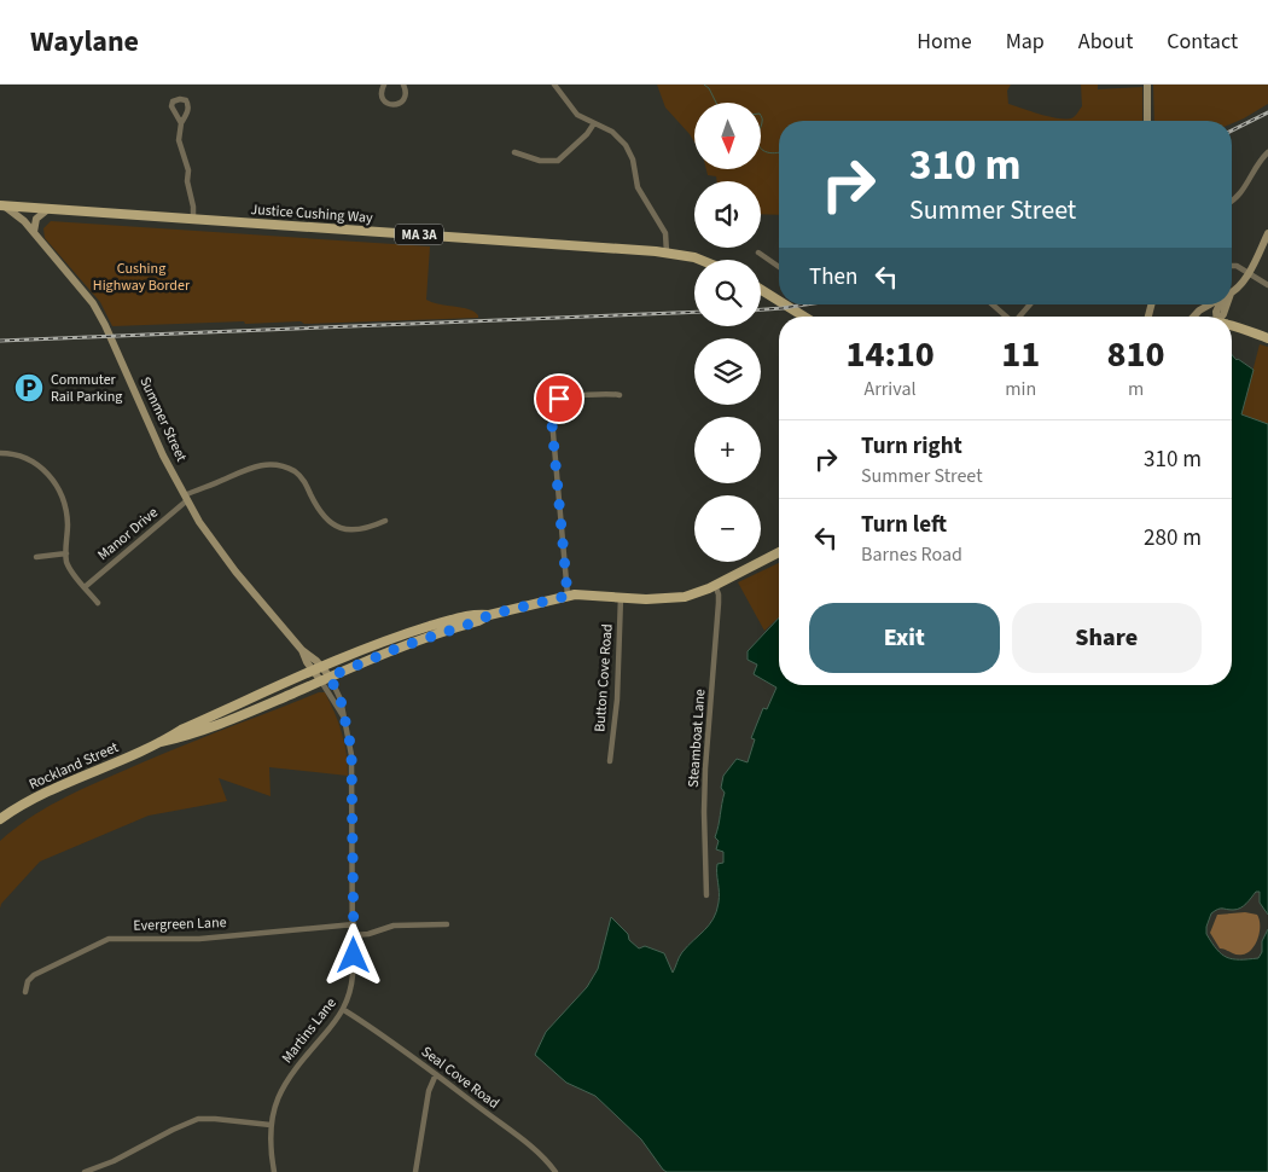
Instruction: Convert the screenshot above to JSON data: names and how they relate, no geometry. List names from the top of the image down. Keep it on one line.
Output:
{"streets":{"main road":["Justice Cushing Way","MA 3A","Rockland Street"],"street":["Summer Street","Manor Drive","Button Cove Road","Steamboat Lane","Evergreen Lane","Martins Lane","Seal Cove Road"]},"crossings":[["Justice Cushing Way","Summer Street"],["Summer Street","Manor Drive"],["Summer Street","Rockland Street"],["Summer Street","Martins Lane"],["Rockland Street","Martins Lane"],["Evergreen Lane","Martins Lane"],["Martins Lane","Seal Cove Road"]],"parks":["Cushing Highway Border"],"places":{"parking":["Commuter Rail Parking"]},"north":"bottom","page":{"header":"Waylane","nav":["Home","Map","About","Contact"],"map_buttons":["+","−"],"turn":["310 m","Summer Street"],"then":"Then","eta":["14:10","Arrival","11","min","810","m"],"list":[{"name":"Turn right","note":"Summer Street","value":"310 m"},{"name":"Turn left","note":"Barnes Road","value":"280 m"}],"buttons":["Exit","Share"]}}
